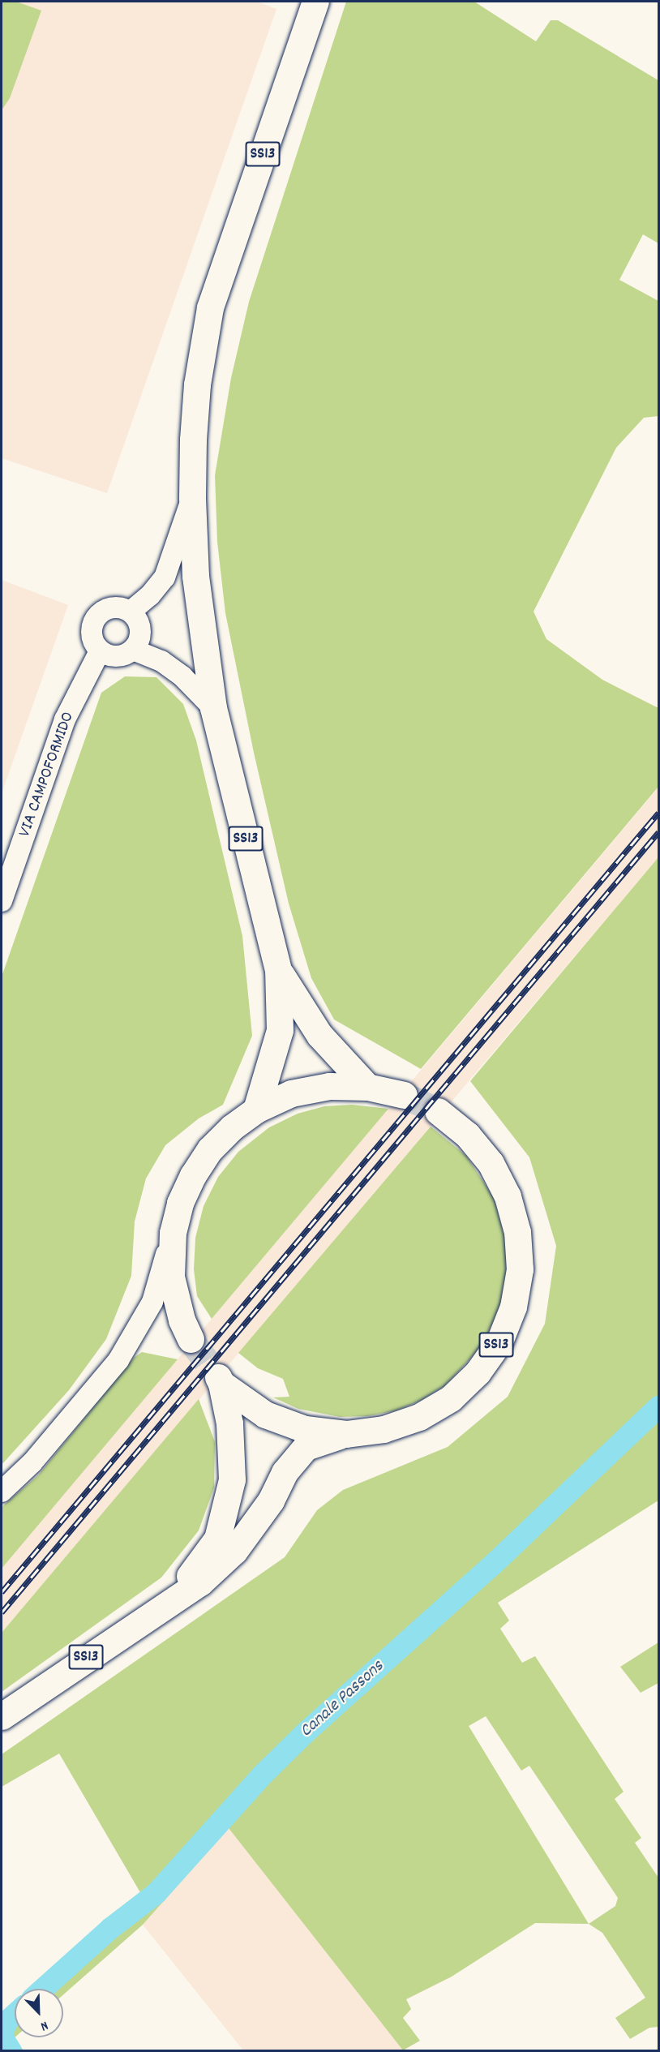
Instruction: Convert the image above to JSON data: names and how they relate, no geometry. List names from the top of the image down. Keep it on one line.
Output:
{"streets":{"main road":["SS13"],"street":["VIA CAMPOFORMIDO"]},"water":["Canale Passons"],"north":"bottom right"}
